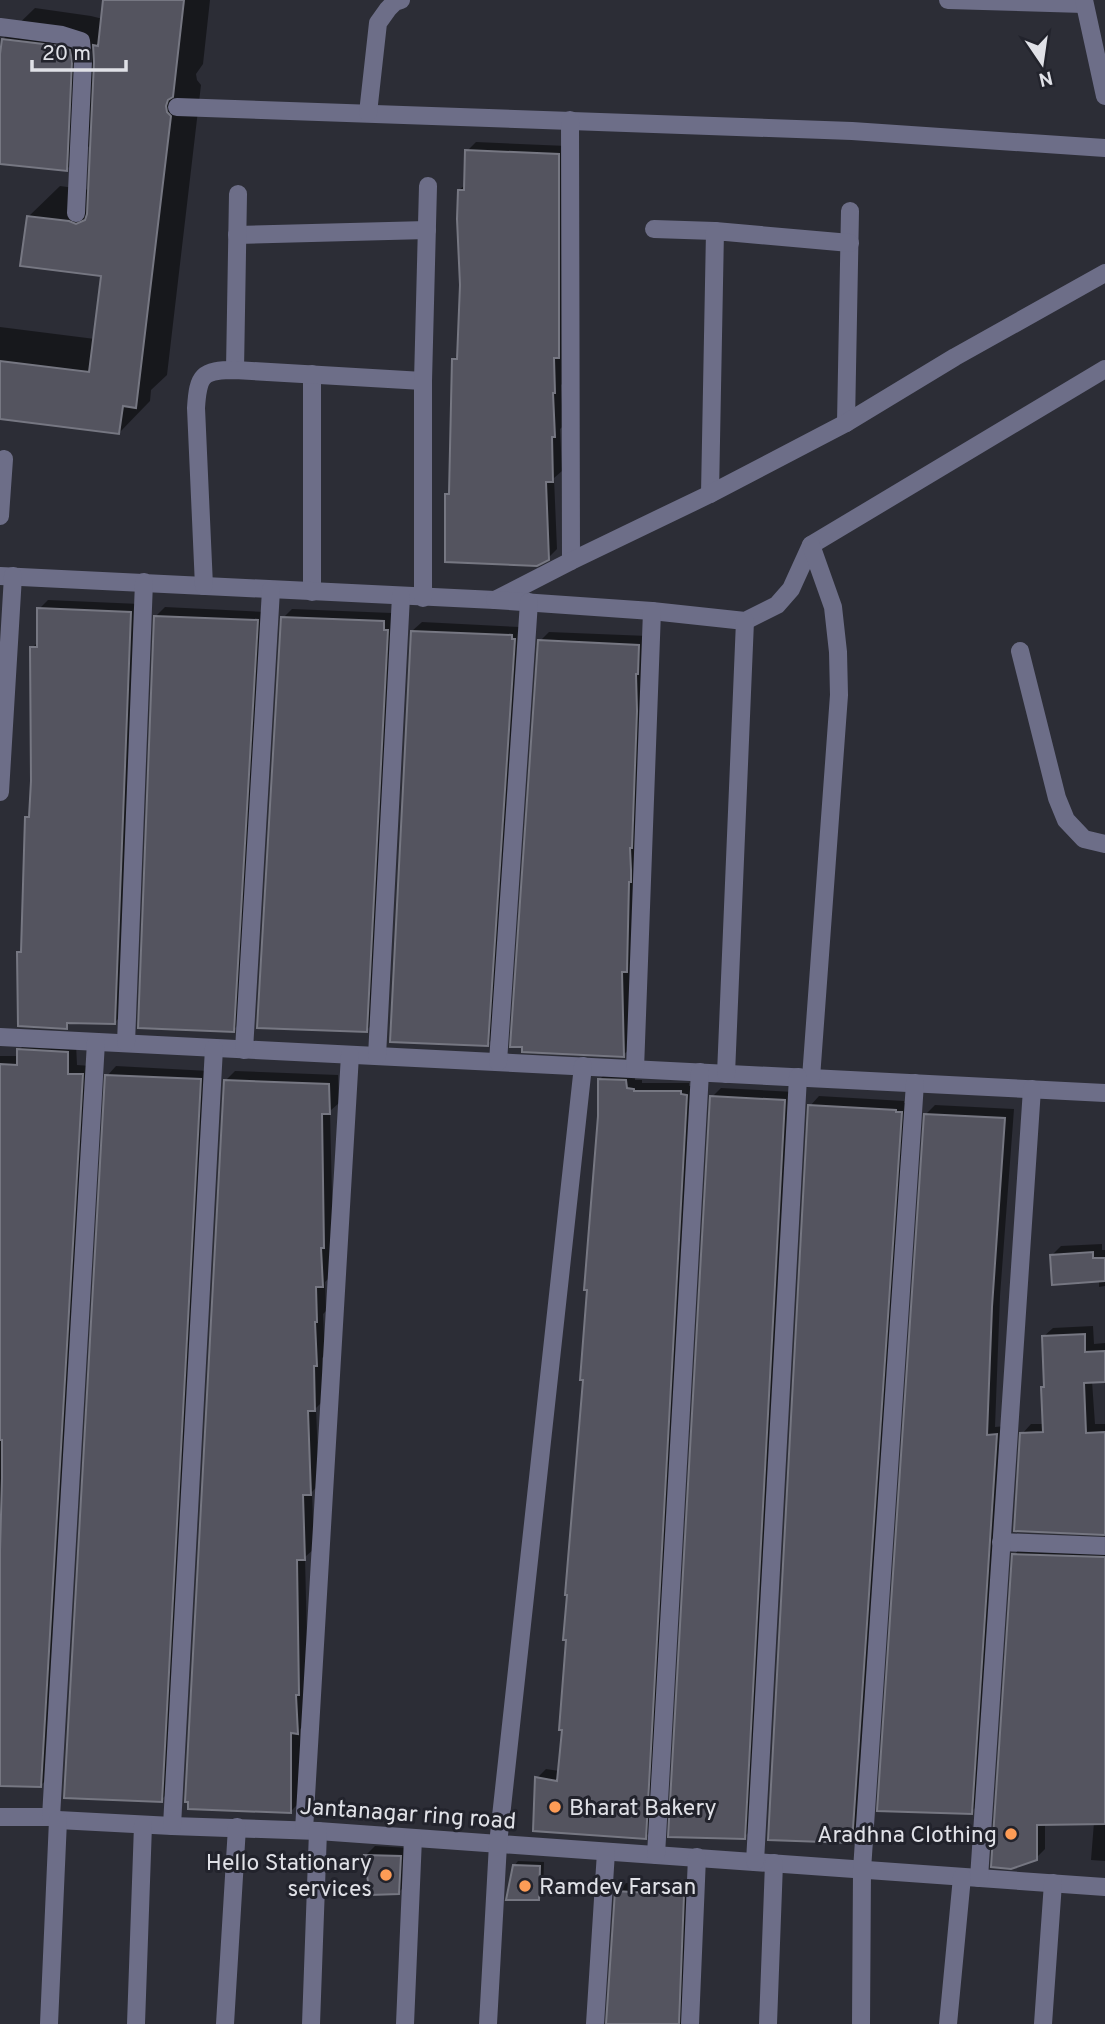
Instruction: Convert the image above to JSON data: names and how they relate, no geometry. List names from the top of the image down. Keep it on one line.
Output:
{"streets":{"street":["Jantanagar ring road"]},"places":["Bharat Bakery","Aradhna Clothing","Hello Stationary services","Ramdev Farsan"],"scale_bar":"20 m","north":"bottom"}
